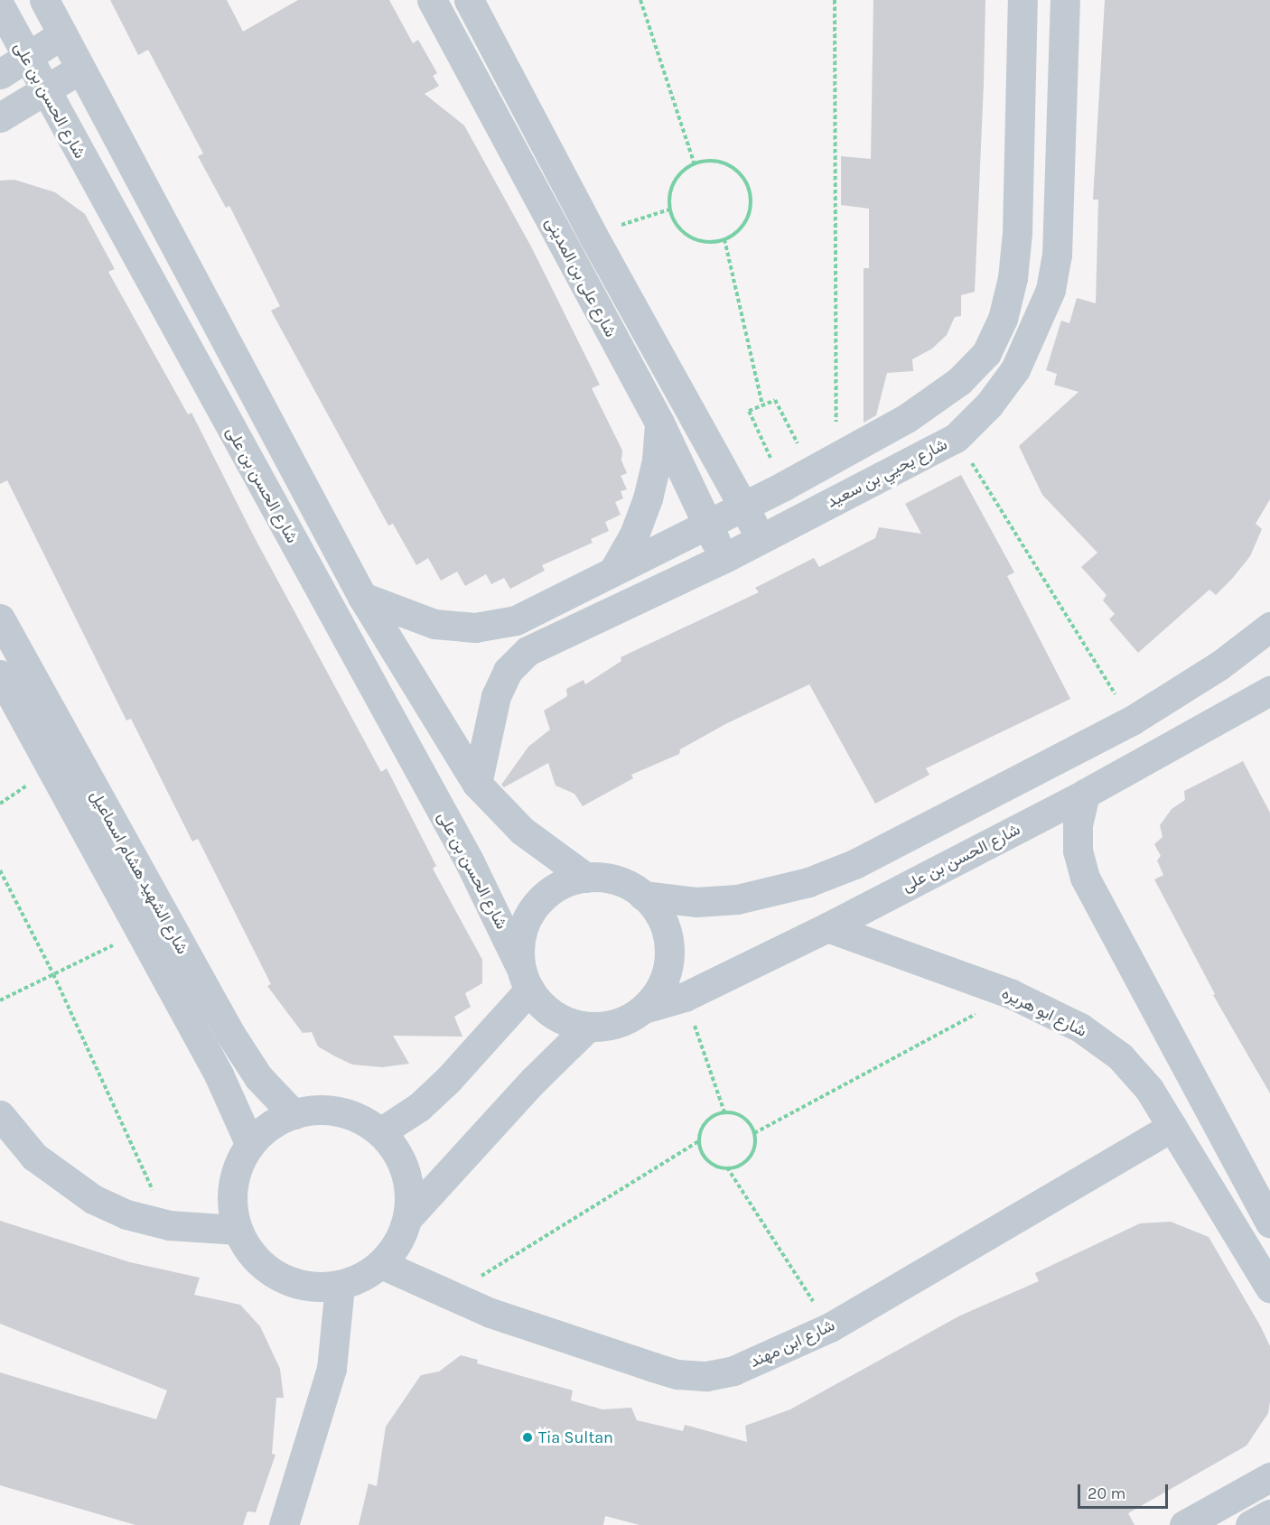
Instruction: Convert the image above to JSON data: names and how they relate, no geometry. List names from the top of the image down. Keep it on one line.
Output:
{"streets":{"street":["شارع الحسن بن على","شارع على بن المدينى","شارع يحيي بن سعيد","شارع الشهيد هشام اسماعيل","شارع ابو هريره","شارع ابن مهند"]},"crossings":[["شارع الحسن بن على","شارع ابو هريره"],["شارع على بن المدينى","شارع يحيي بن سعيد"],["شارع الشهيد هشام اسماعيل","شارع ابن مهند"],["شارع ابو هريره","شارع ابن مهند"]],"places":["Tia Sultan"],"scale_bar":"20 m"}
